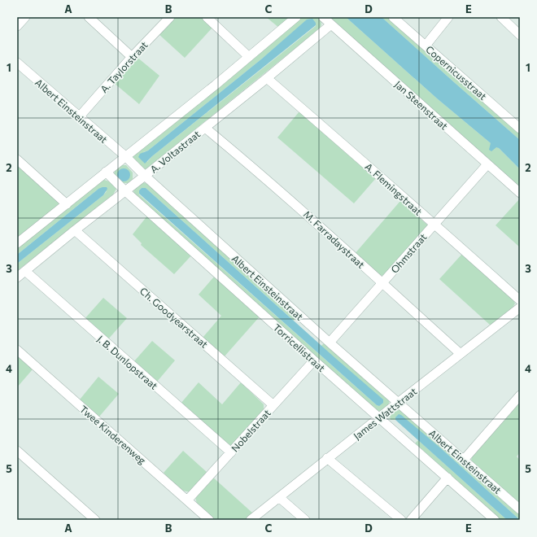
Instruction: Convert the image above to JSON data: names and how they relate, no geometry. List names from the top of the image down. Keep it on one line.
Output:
{"streets":{"street":["A. Taylorstraat","Copernicusstraat","Jan Steenstraat","Albert Einsteinstraat","A. Voltastraat","A. Flemingstraat","M. Farradaystraat","Ohmstraat","Ch. Goodyearstraat","Torricellistraat","J. B. Dunlopstraat","James Wattstraat","Nobelstraat","Twee Kinderenweg"]},"crossings":[["A. Taylorstraat","Albert Einsteinstraat"],["Jan Steenstraat","A. Voltastraat"],["Jan Steenstraat","Ohmstraat"],["Albert Einsteinstraat","A. Voltastraat"],["Albert Einsteinstraat","Ohmstraat"],["Albert Einsteinstraat","James Wattstraat"],["A. Voltastraat","A. Flemingstraat"],["A. Voltastraat","M. Farradaystraat"],["A. Voltastraat","Ch. Goodyearstraat"],["A. Voltastraat","Torricellistraat"],["A. Voltastraat","J. B. Dunlopstraat"],["A. Flemingstraat","Ohmstraat"],["M. Farradaystraat","Ohmstraat"],["M. Farradaystraat","James Wattstraat"],["Ch. Goodyearstraat","Nobelstraat"],["Torricellistraat","James Wattstraat"],["Torricellistraat","Nobelstraat"],["J. B. Dunlopstraat","Nobelstraat"],["Nobelstraat","Twee Kinderenweg"]],"grid":{"columns":["A","B","C","D","E"],"rows":["1","2","3","4","5"]}}
